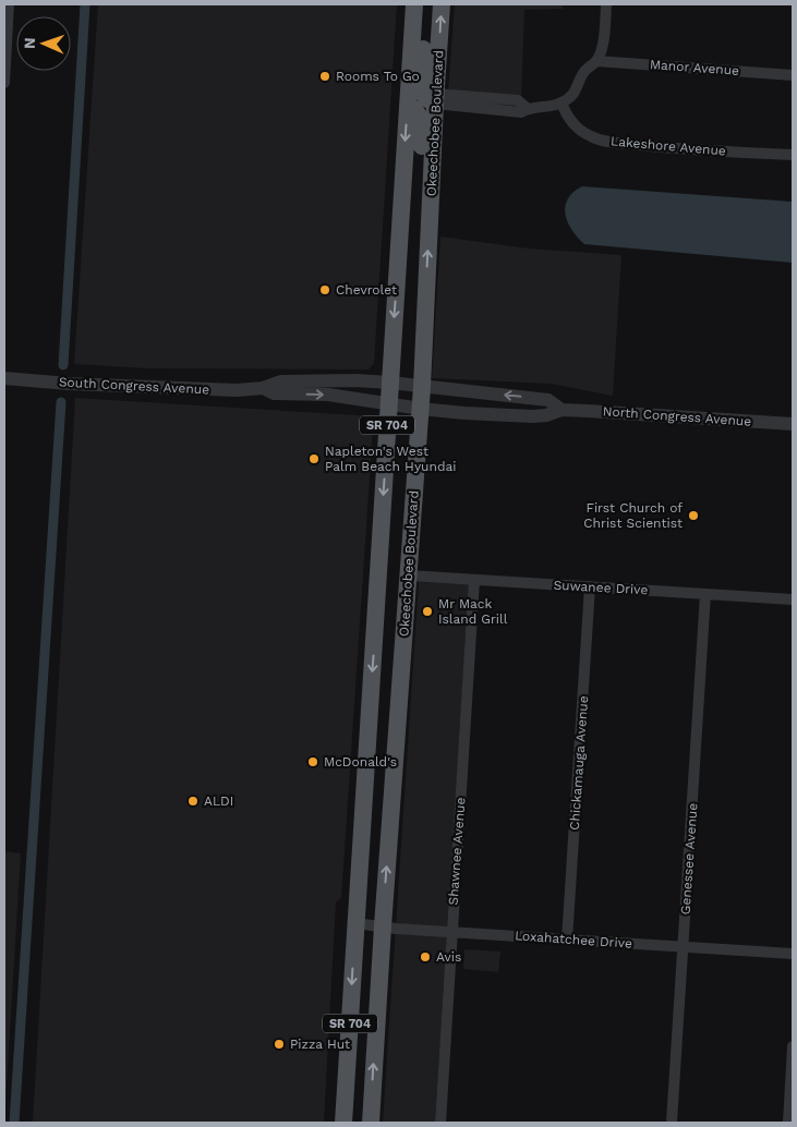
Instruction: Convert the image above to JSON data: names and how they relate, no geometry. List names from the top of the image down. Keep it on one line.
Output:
{"streets":{"main road":["Okeechobee Boulevard","SR 704"],"street":["Manor Avenue","Lakeshore Avenue","South Congress Avenue","North Congress Avenue","Suwanee Drive","Chickamauga Avenue","Shawnee Avenue","Genessee Avenue","Loxahatchee Drive"]},"crossings":[["Okeechobee Boulevard","South Congress Avenue"],["Okeechobee Boulevard","North Congress Avenue"],["Okeechobee Boulevard","Suwanee Drive"],["Okeechobee Boulevard","Loxahatchee Drive"],["South Congress Avenue","North Congress Avenue"],["Suwanee Drive","Chickamauga Avenue"],["Suwanee Drive","Shawnee Avenue"],["Suwanee Drive","Genessee Avenue"],["Chickamauga Avenue","Loxahatchee Drive"],["Shawnee Avenue","Loxahatchee Drive"],["Genessee Avenue","Loxahatchee Drive"]],"places":["Rooms To Go","Chevrolet","Napleton's West Palm Beach Hyundai","First Church of Christ Scientist","Mr Mack Island Grill","McDonald's","ALDI","Avis","Pizza Hut"],"north":"left"}
